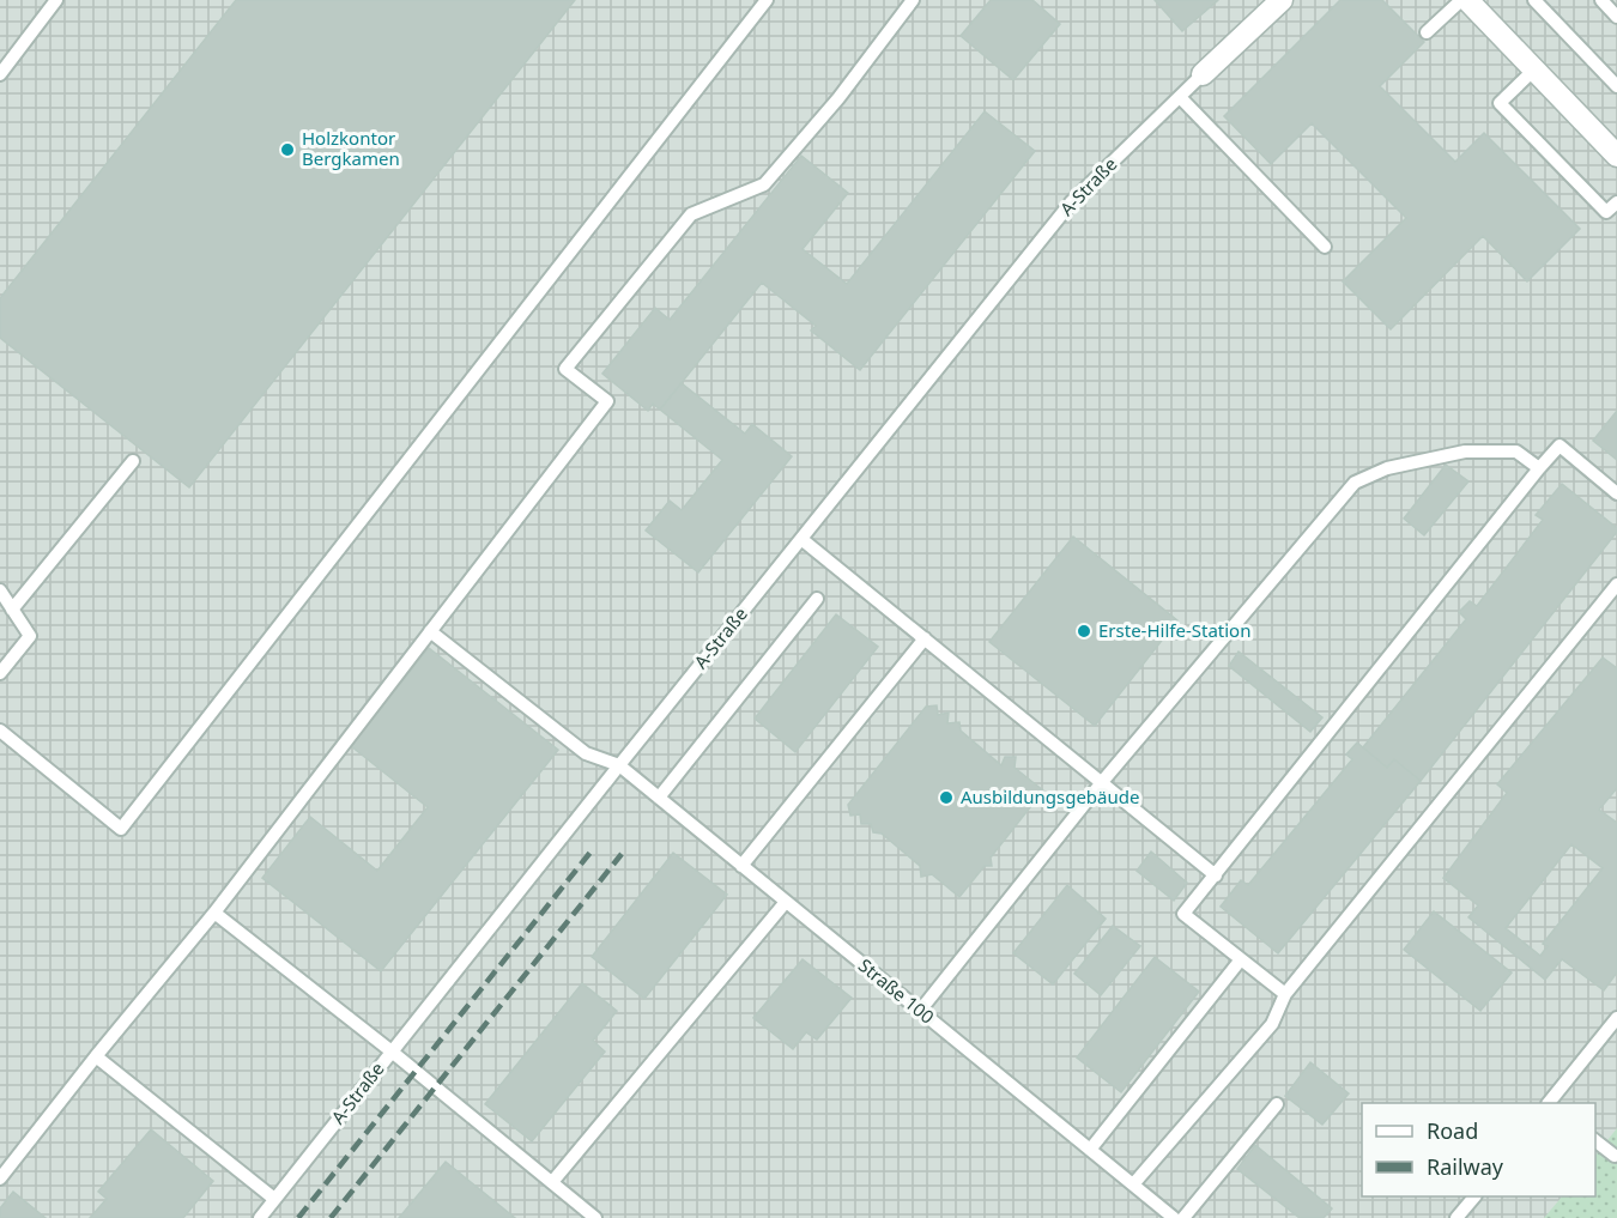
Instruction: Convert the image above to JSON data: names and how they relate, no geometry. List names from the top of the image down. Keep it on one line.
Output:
{"streets":{"lane":["A-Straße","Straße 100"]},"crossings":[["A-Straße","Straße 100"]],"places":["Holzkontor Bergkamen","Erste-Hilfe-Station","Ausbildungsgebäude"],"legend":["Road","Railway"]}
